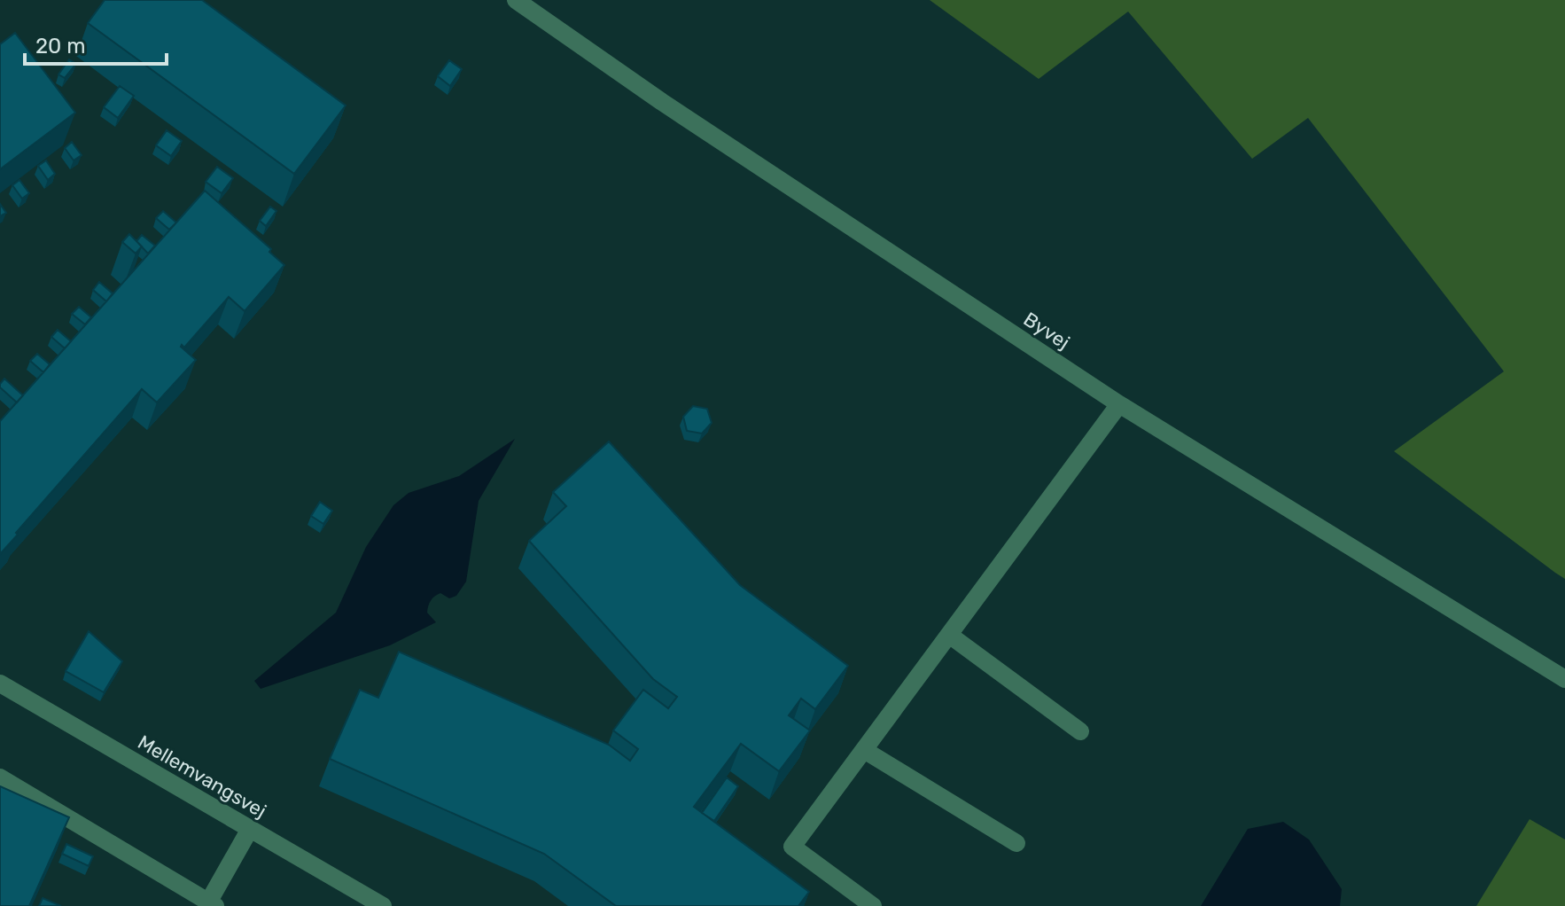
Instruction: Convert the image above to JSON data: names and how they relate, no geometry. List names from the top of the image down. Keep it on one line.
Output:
{"streets":{"street":["Byvej","Mellemvangsvej"]},"scale_bar":"20 m"}
